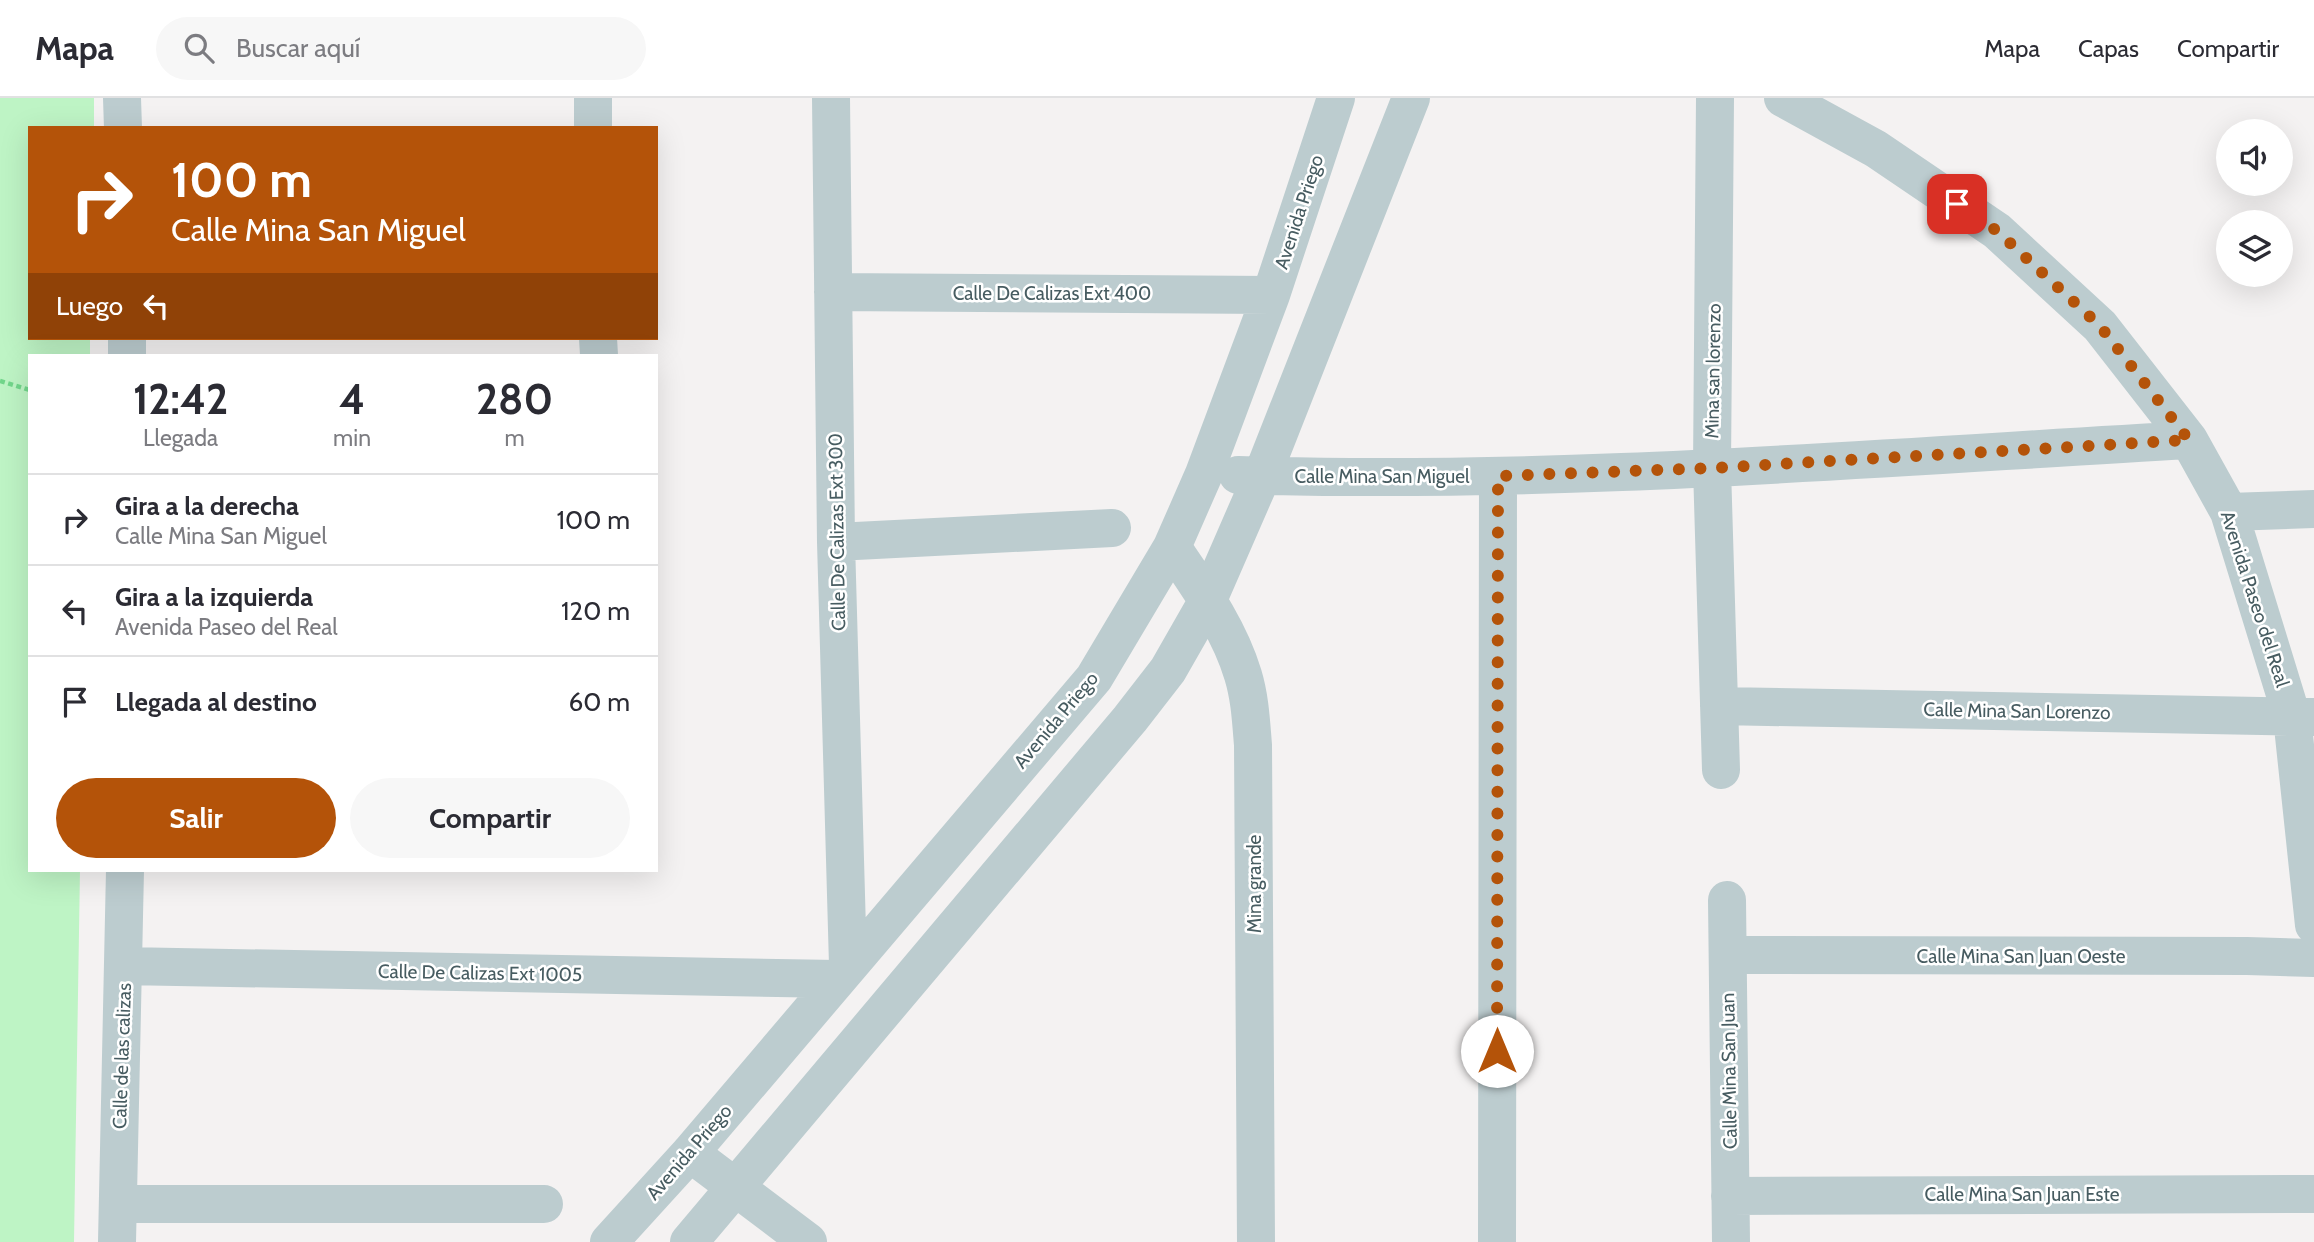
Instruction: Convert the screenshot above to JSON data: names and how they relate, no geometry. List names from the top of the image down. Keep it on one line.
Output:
{"streets":{"street":["Avenida Priego","Calle De Calizas Ext 400","Mina san lorenzo","Calle Mina San Miguel","Calle De Calizas Ext 300","Avenida Paseo del Real","Calle Mina San Lorenzo","Mina grande","Calle Mina San Juan Oeste","Calle De Calizas Ext 1005","Calle de las calizas","Calle Mina San Juan","Calle Mina San Juan Este"]},"crossings":[["Avenida Priego","Calle De Calizas Ext 400"],["Avenida Priego","Calle Mina San Miguel"],["Avenida Priego","Calle De Calizas Ext 300"],["Avenida Priego","Mina grande"],["Avenida Priego","Calle De Calizas Ext 1005"],["Calle De Calizas Ext 400","Calle De Calizas Ext 300"],["Mina san lorenzo","Calle Mina San Miguel"],["Mina san lorenzo","Calle Mina San Lorenzo"],["Calle Mina San Miguel","Avenida Paseo del Real"],["Calle De Calizas Ext 300","Calle De Calizas Ext 1005"],["Avenida Paseo del Real","Calle Mina San Lorenzo"],["Calle Mina San Juan Oeste","Calle Mina San Juan"],["Calle De Calizas Ext 1005","Calle de las calizas"],["Calle Mina San Juan","Calle Mina San Juan Este"]],"page":{"header":"Mapa","search":"Buscar aquí","nav":["Mapa","Capas","Compartir"],"turn":["100 m","Calle Mina San Miguel"],"then":"Luego","eta":["12:42","Llegada","4","min","280","m"],"list":[{"name":"Gira a la derecha","note":"Calle Mina San Miguel","value":"100 m"},{"name":"Gira a la izquierda","note":"Avenida Paseo del Real","value":"120 m"},{"name":"Llegada al destino","value":"60 m"}],"buttons":["Salir","Compartir"]}}
